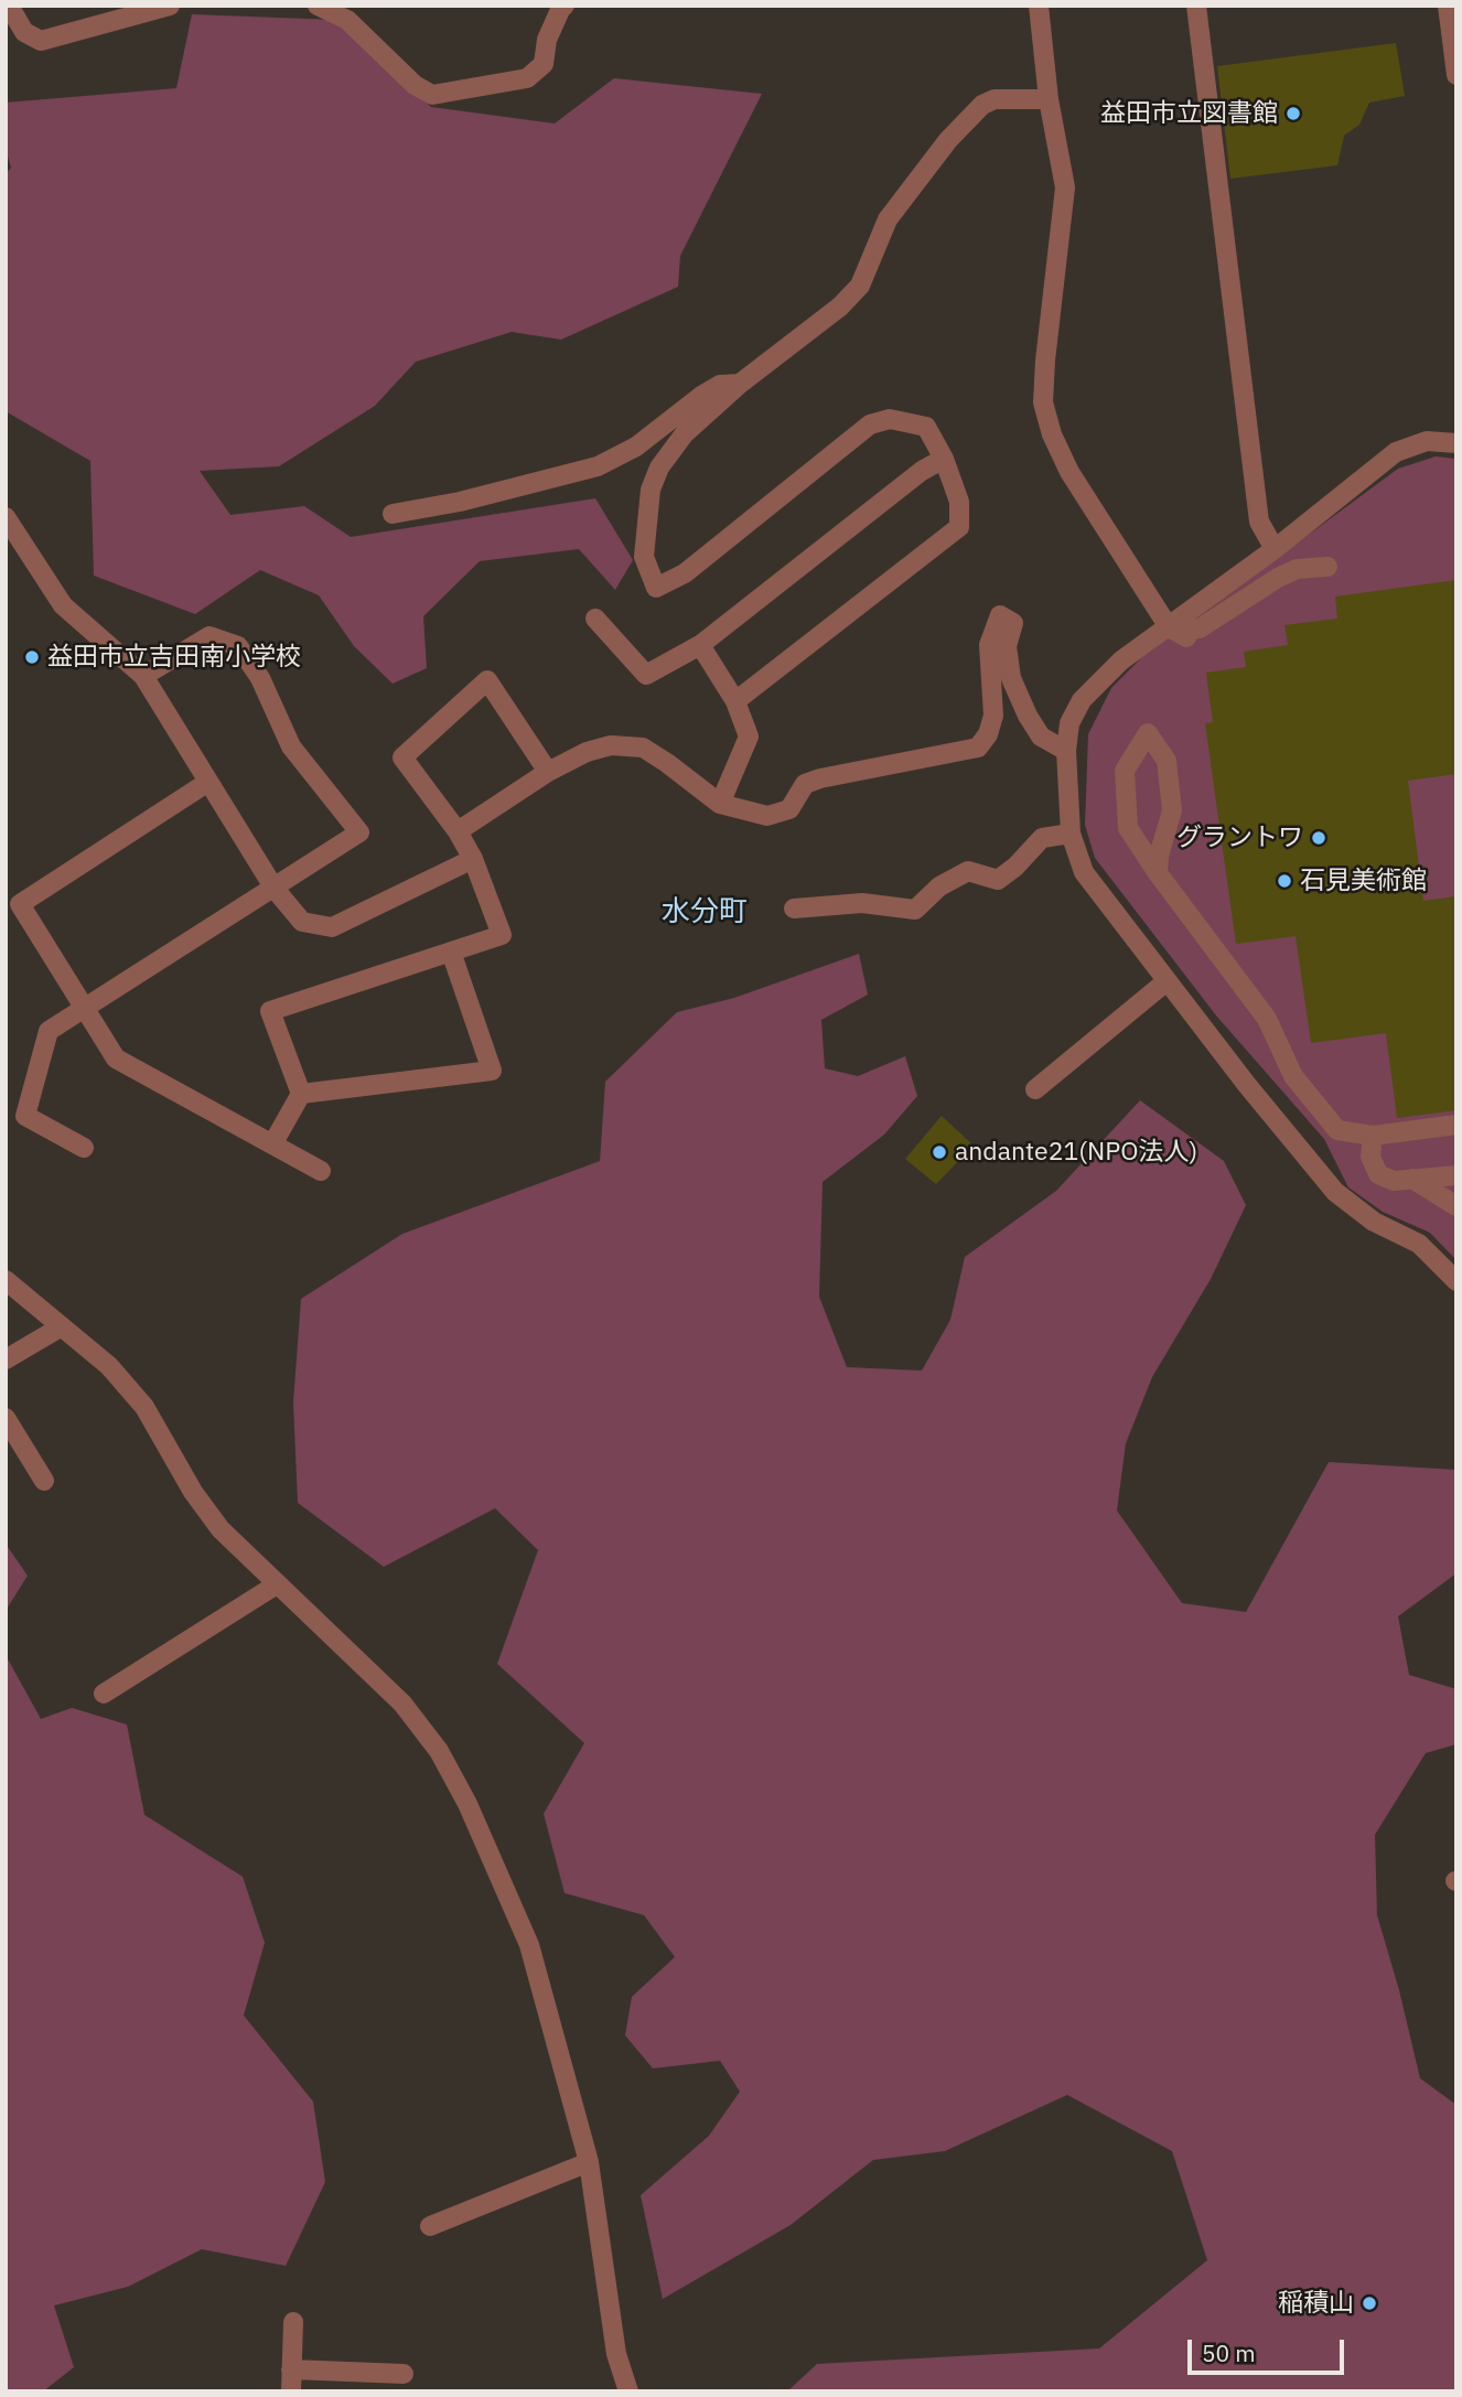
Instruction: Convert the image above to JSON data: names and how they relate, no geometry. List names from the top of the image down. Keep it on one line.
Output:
{"districts":["水分町"],"places":["益田市立図書館","益田市立吉田南小学校","グラントワ","石見美術館","andante21(NPO法人)","稲積山"],"scale_bar":"50 m"}
